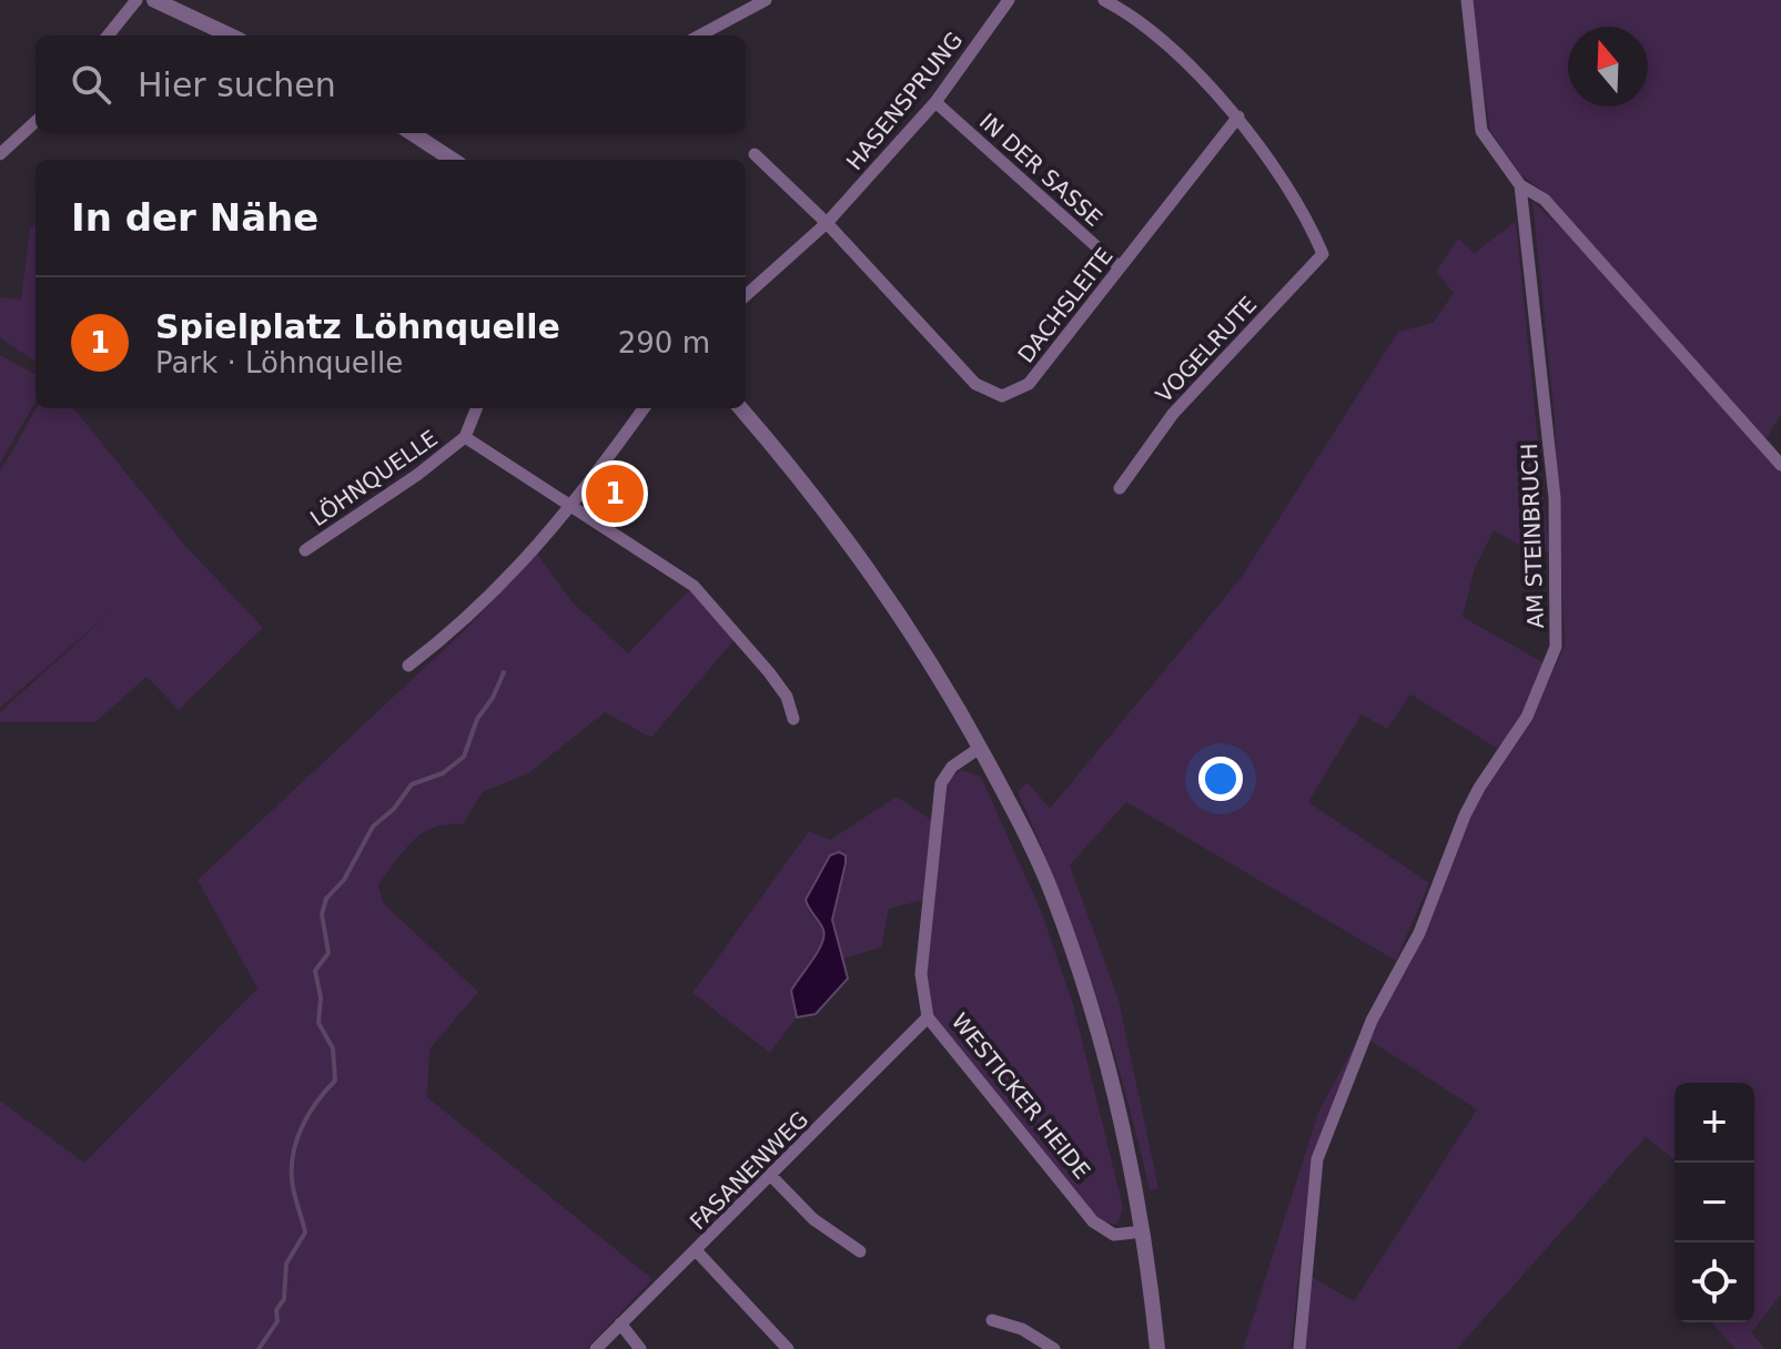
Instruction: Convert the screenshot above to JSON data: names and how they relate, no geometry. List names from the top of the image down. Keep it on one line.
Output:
{"streets":{"street":["HASENSPRUNG","IN DER SASSE","DACHSLEITE","VOGELRUTE","LÖHNQUELLE","AM STEINBRUCH","WESTICKER HEIDE","FASANENWEG"]},"crossings":[["HASENSPRUNG","IN DER SASSE"],["HASENSPRUNG","DACHSLEITE"],["IN DER SASSE","DACHSLEITE"],["DACHSLEITE","VOGELRUTE"],["WESTICKER HEIDE","FASANENWEG"]],"north":"top","page":{"search":"Hier suchen","heading":"In der Nähe","list":[{"mark":"1","name":"Spielplatz Löhnquelle","note":"Park · Löhnquelle","value":"290 m"}],"pins":"1","map_buttons":["+","−"]}}
